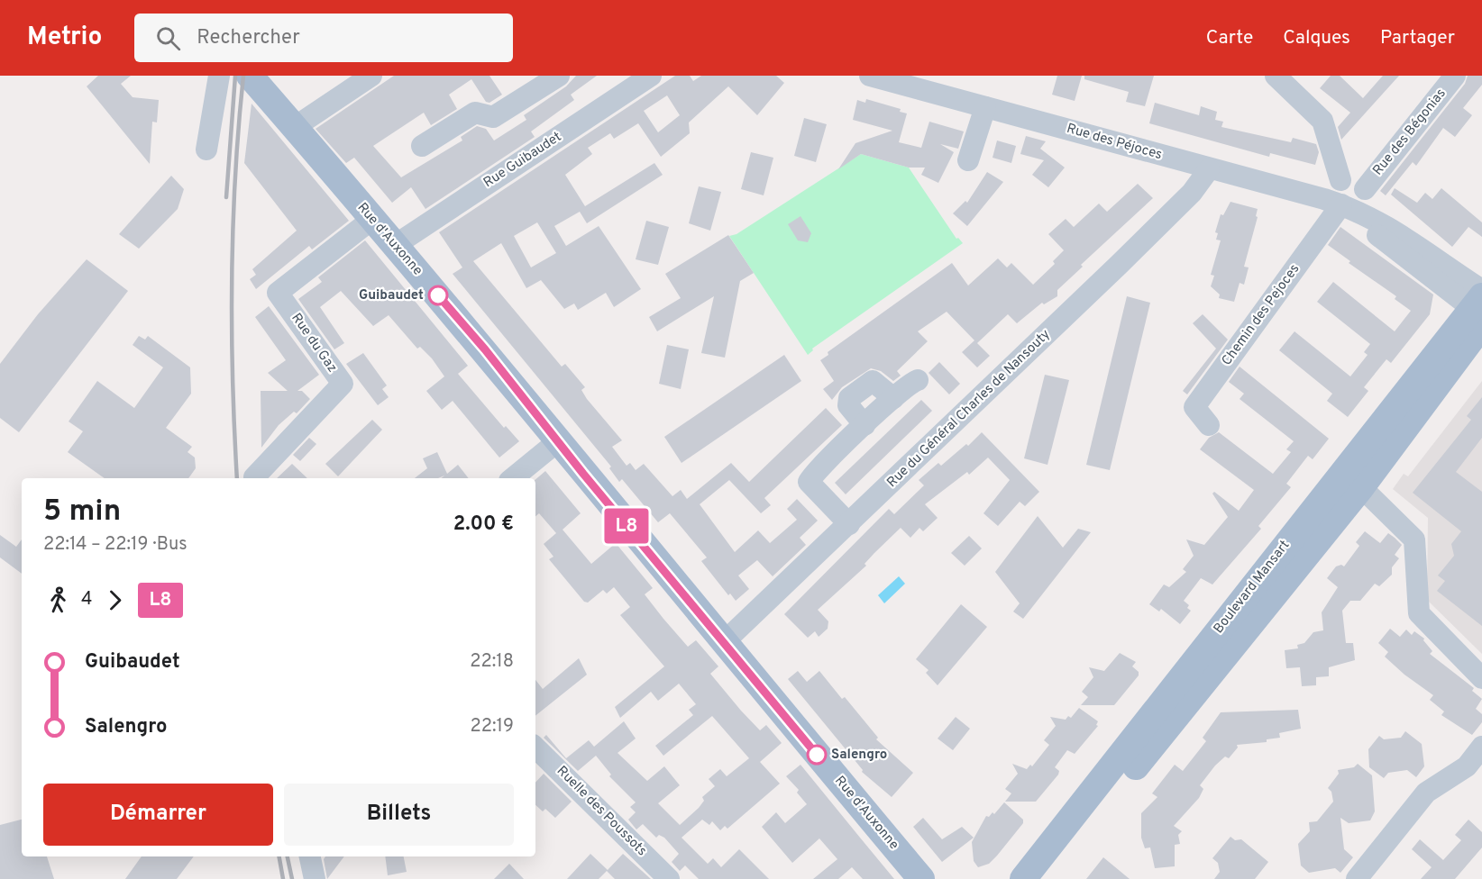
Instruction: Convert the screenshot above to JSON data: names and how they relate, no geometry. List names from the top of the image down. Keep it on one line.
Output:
{"streets":{"main road":["Rue d'Auxonne","Boulevard Mansart"],"street":["Rue des Bégonias","Rue des Péjoces","Rue Guibaudet","Chemin des Pejoces","Rue du Gaz","Rue du Général Charles de Nansouty","Ruelle des Poussots"]},"crossings":[["Rue des Bégonias","Rue des Péjoces"],["Rue des Bégonias","Chemin des Pejoces"],["Rue des Péjoces","Chemin des Pejoces"],["Rue des Péjoces","Rue du Général Charles de Nansouty"],["Rue Guibaudet","Rue d'Auxonne"],["Rue d'Auxonne","Rue du Gaz"],["Rue d'Auxonne","Rue du Général Charles de Nansouty"]],"places":["Guibaudet","Salengro"],"lines":["bus line L8"],"page":{"header":"Metrio","search":"Rechercher","nav":["Carte","Calques","Partager"],"on_map":"L8","heading":["5 min","22:14 – 22:19 · Bus","2.00 €"],"legs":["4","L8"],"list":[{"name":"Guibaudet","value":"22:18"},{"name":"Salengro","value":"22:19"}],"buttons":["Démarrer","Billets"]}}
